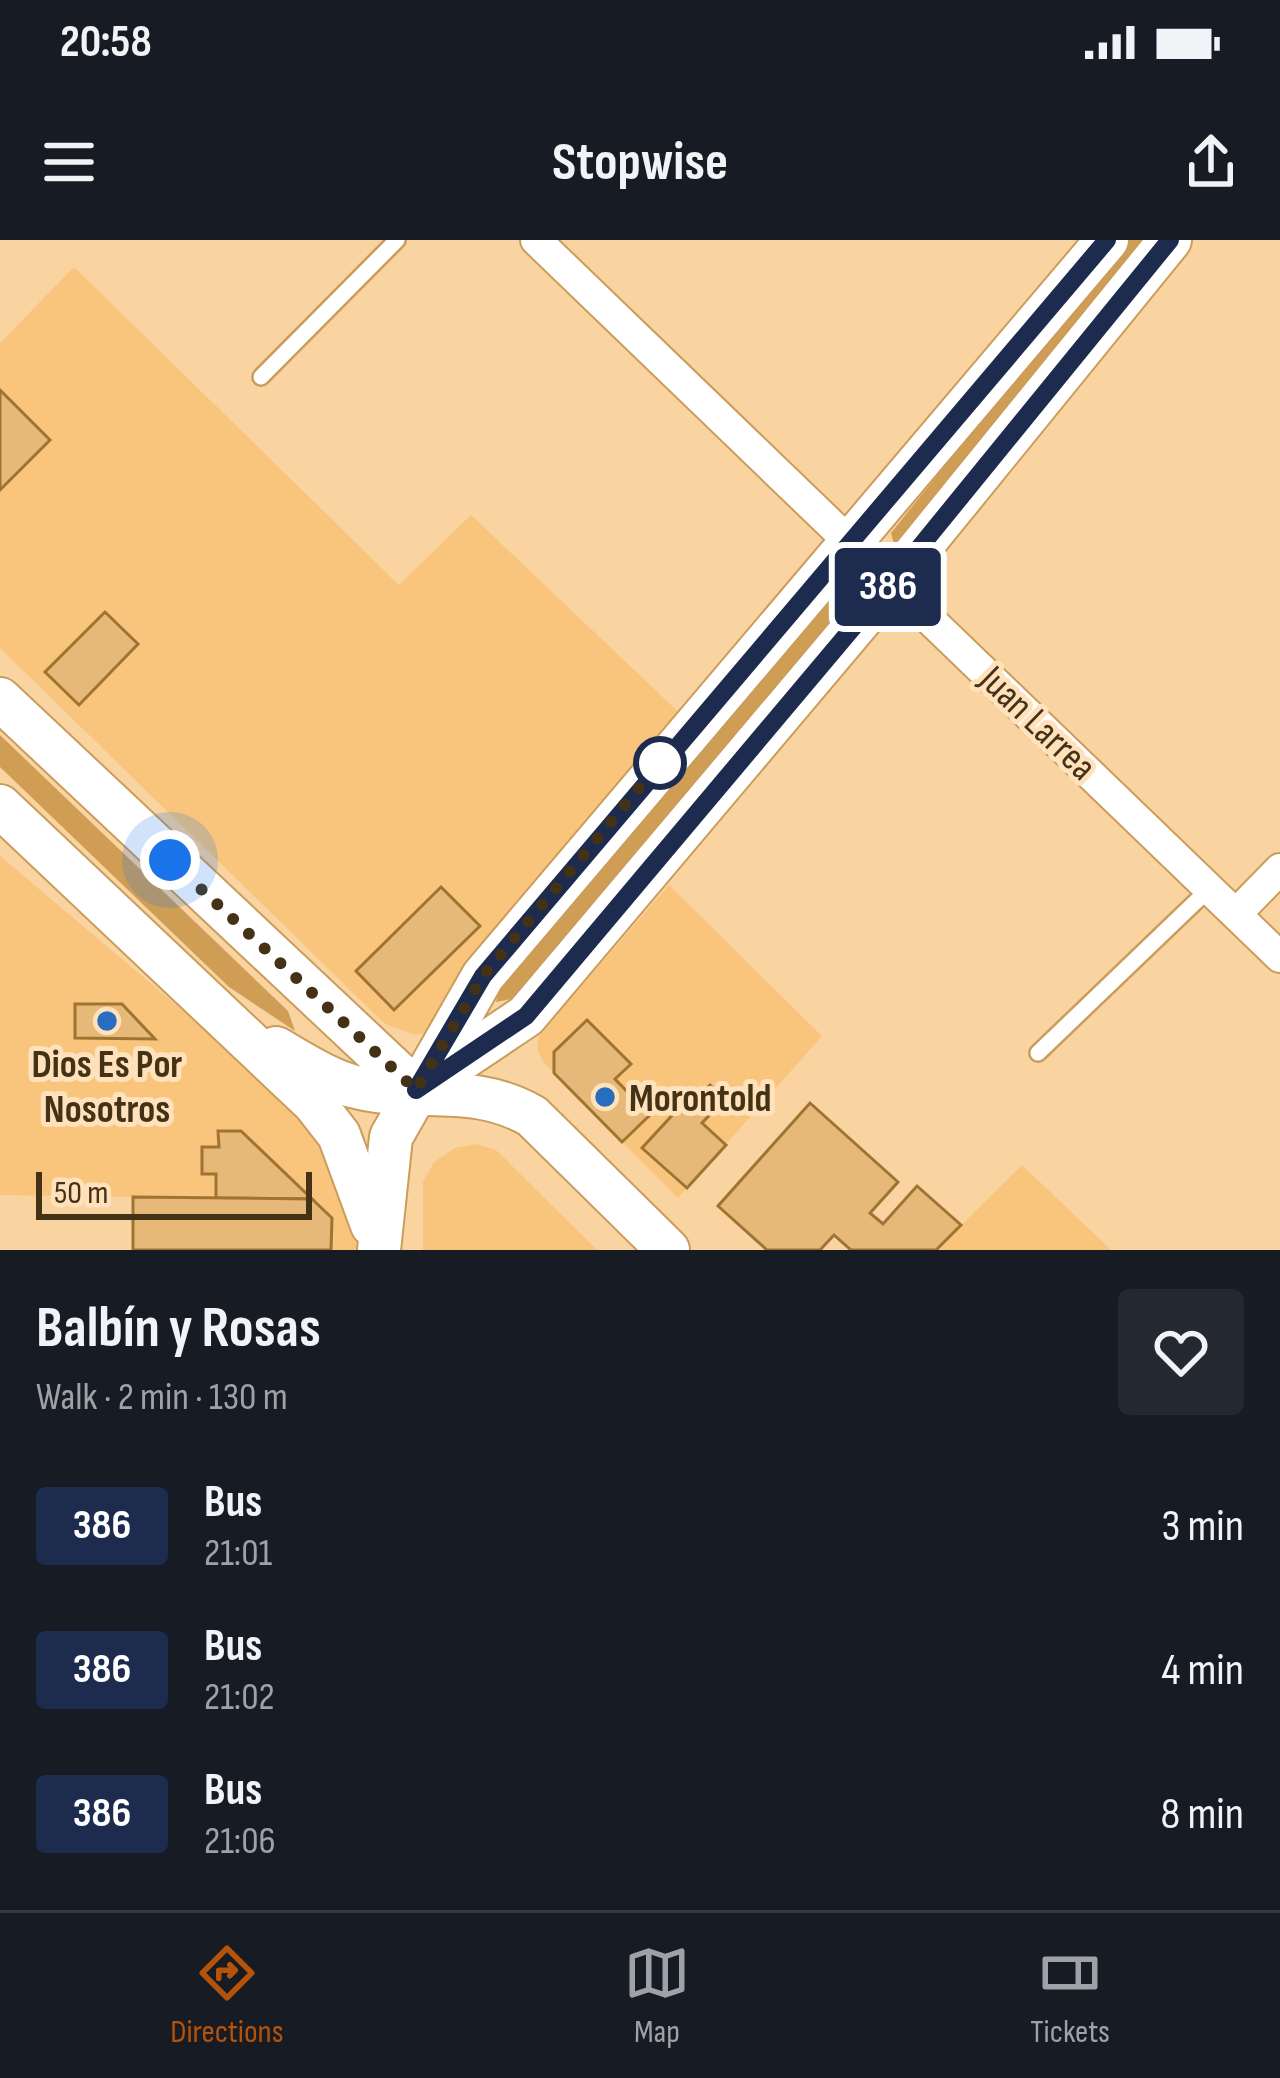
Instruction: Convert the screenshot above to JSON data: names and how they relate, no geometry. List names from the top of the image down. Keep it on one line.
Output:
{"streets":{"street":["Juan Larrea"]},"places":["Dios Es Por Nosotros","Morontold"],"lines":["bus line 386"],"scale_bar":"50 m","page":{"status":"20:58","header":"Stopwise","on_map":"386","scale":"50 m","heading":["Balbín y Rosas","Walk · 2 min · 130 m"],"list":[{"mark":"386","name":"Bus","note":"21:01","value":"3 min"},{"mark":"386","name":"Bus","note":"21:02","value":"4 min"},{"mark":"386","name":"Bus","note":"21:06","value":"8 min"}],"tabs":["Directions","Map","Tickets"]}}
